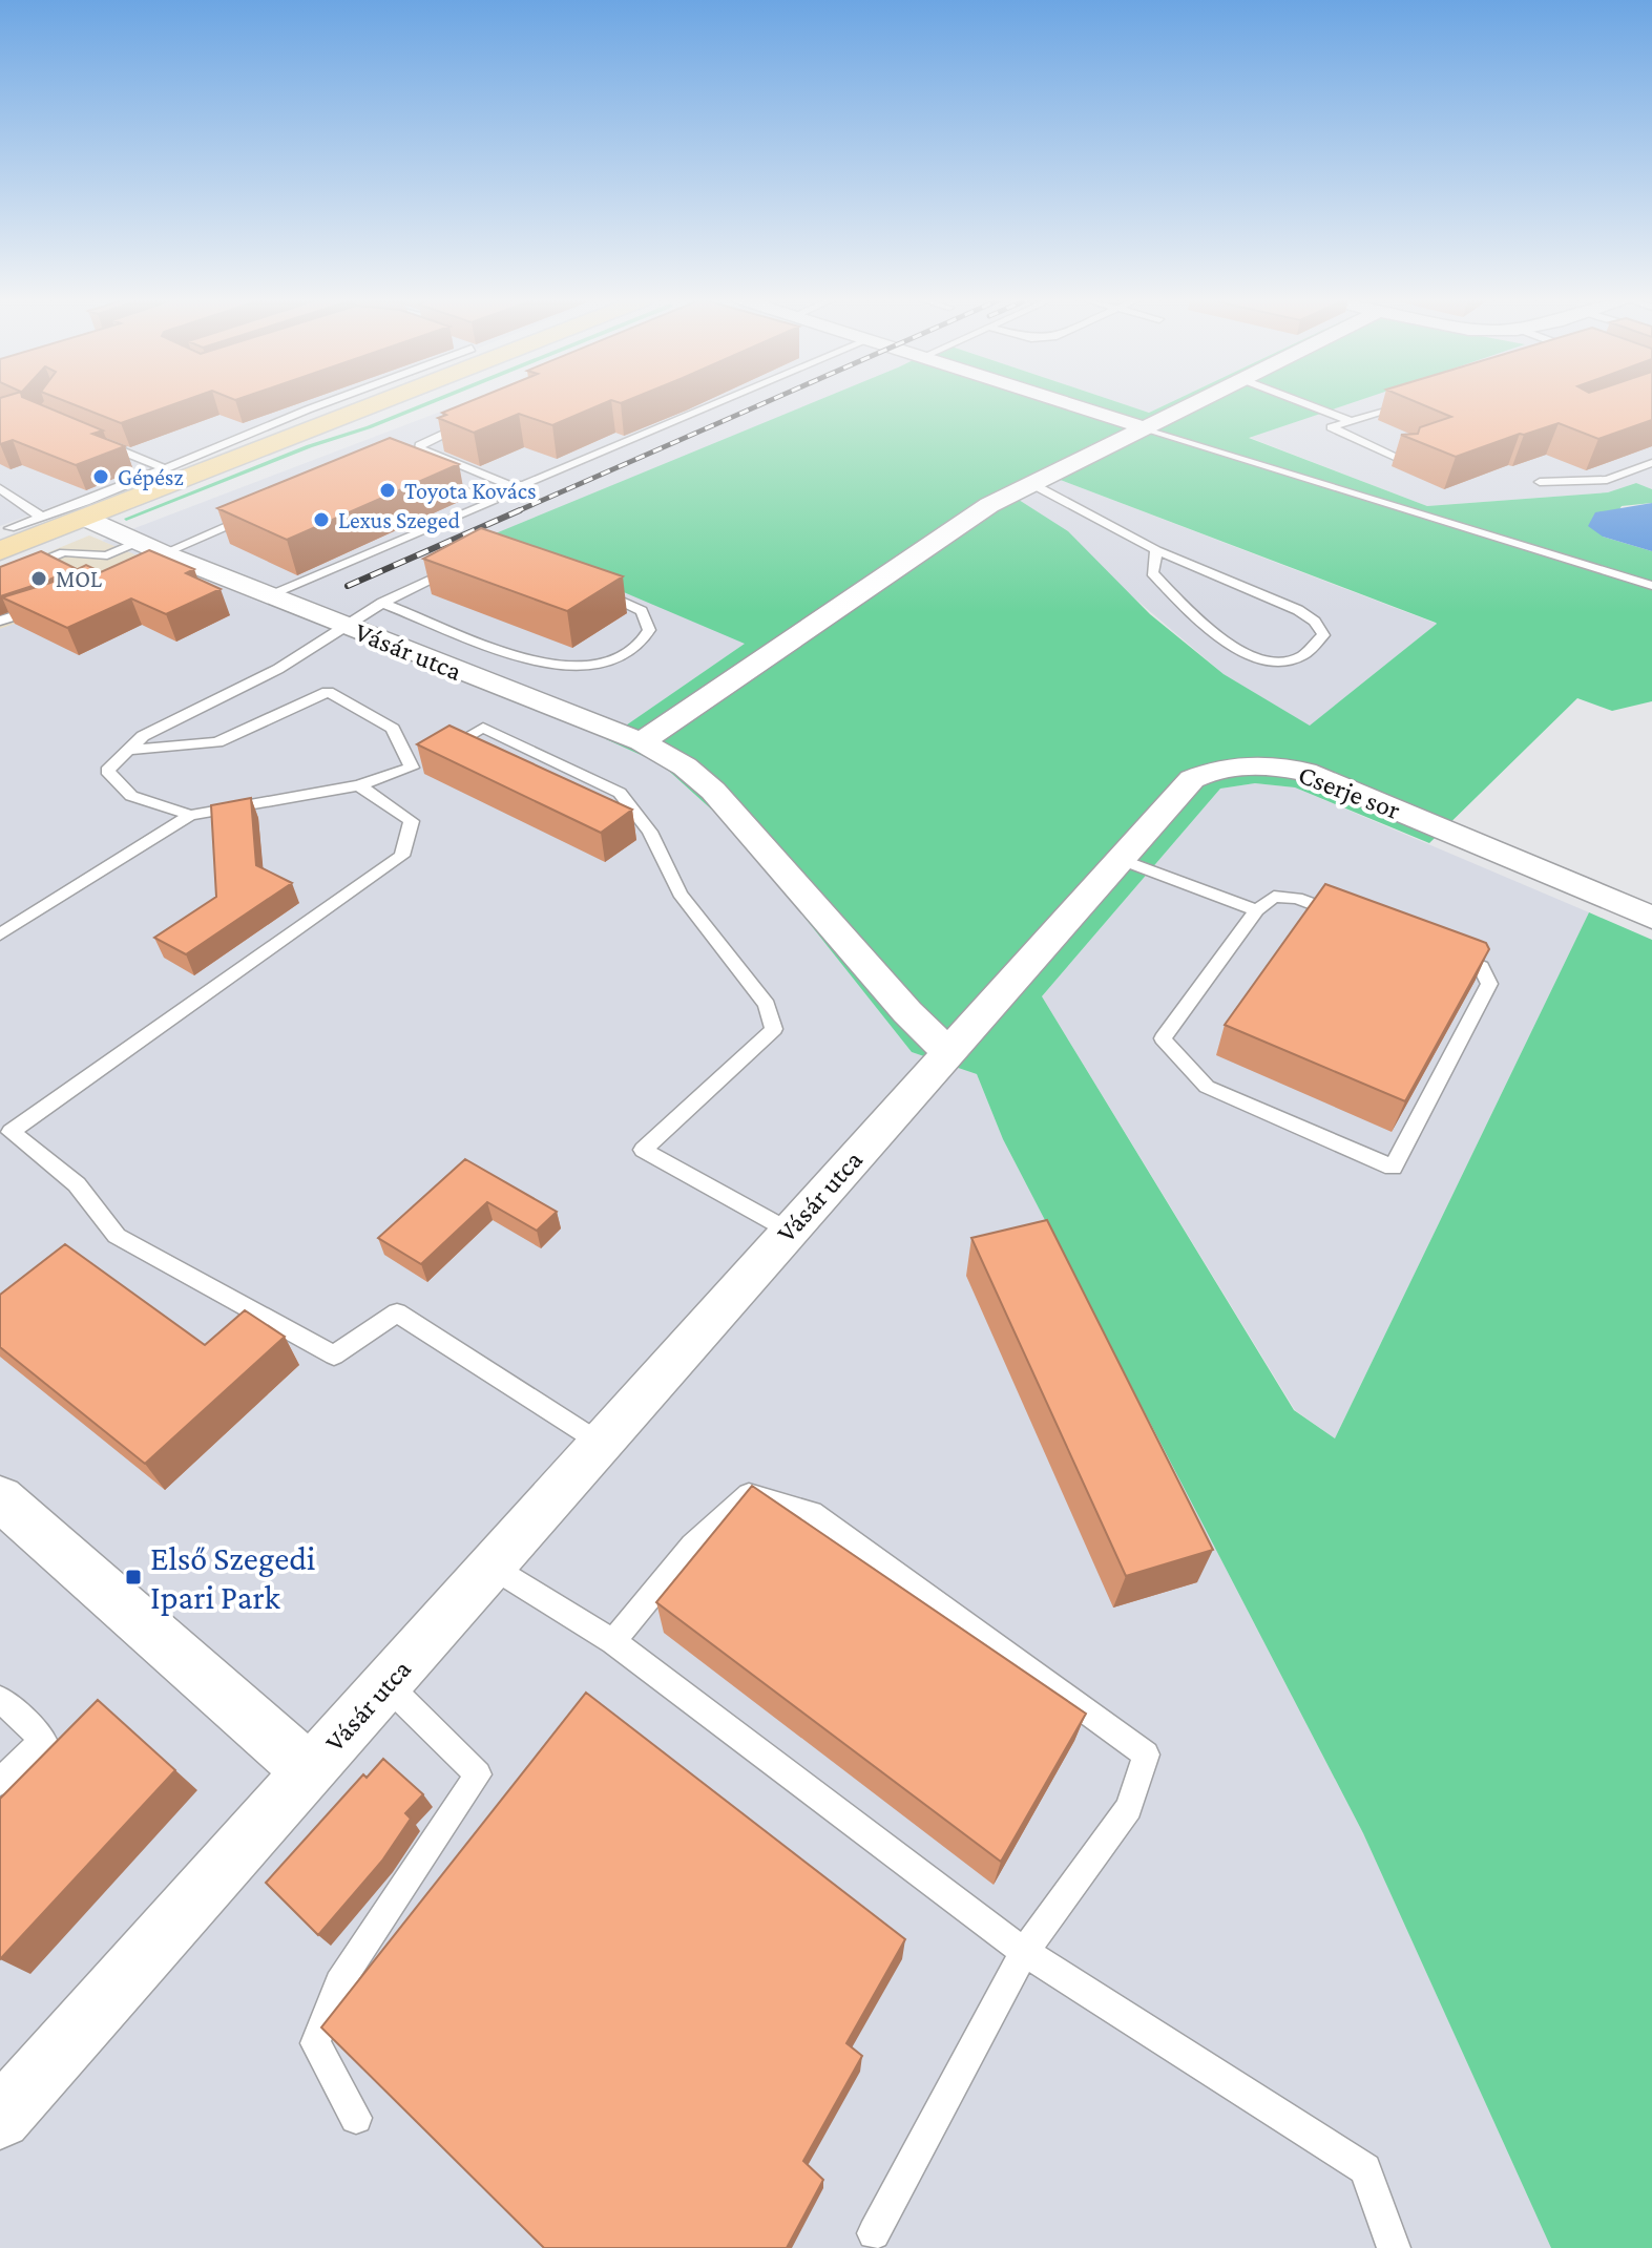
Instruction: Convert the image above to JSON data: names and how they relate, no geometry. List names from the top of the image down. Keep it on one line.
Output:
{"streets":{"street":["Vásár utca","Cserje sor"]},"crossings":[["Vásár utca","Cserje sor"]],"places":{"other":["Gépész","Toyota Kovács","Lexus Szeged","MOL"],"transit":["Első Szegedi Ipari Park"]}}
